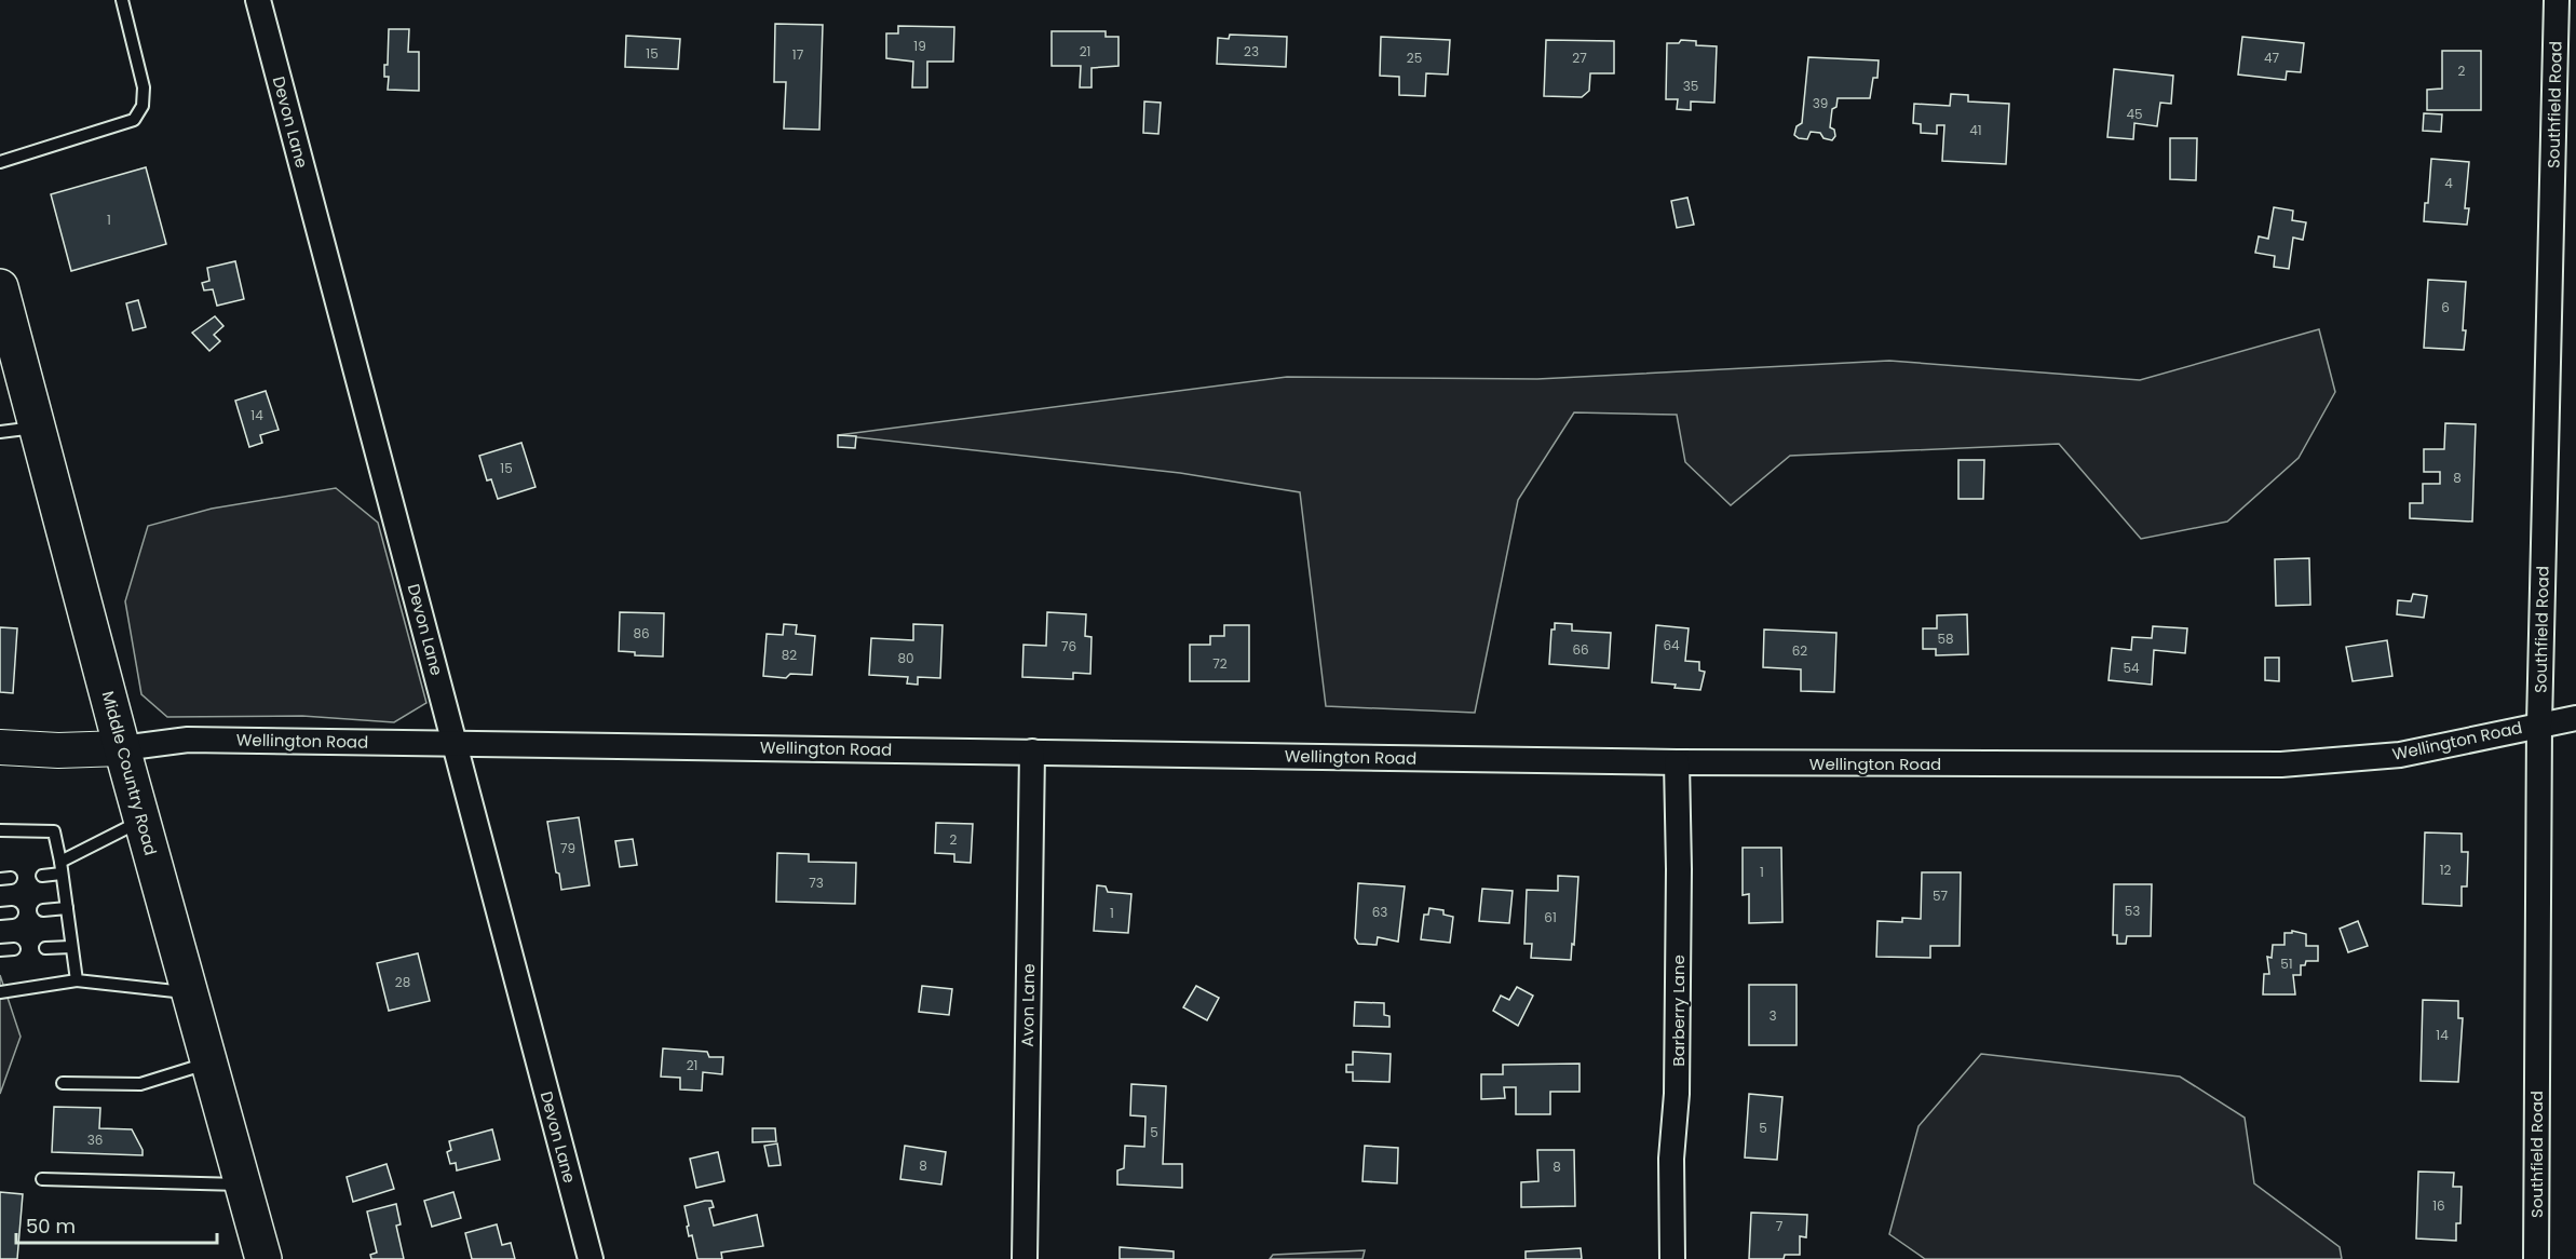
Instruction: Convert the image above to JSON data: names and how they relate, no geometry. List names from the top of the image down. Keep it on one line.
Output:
{"streets":{"main road":["Middle Country Road"],"street":["Southfield Road","Devon Lane","Wellington Road","Avon Lane","Barberry Lane"]},"crossings":[["Southfield Road","Wellington Road"],["Devon Lane","Wellington Road"],["Wellington Road","Middle Country Road"],["Wellington Road","Avon Lane"],["Wellington Road","Barberry Lane"]],"house_numbers":["19","21","23","15","17","25","27","47","2","35","39","45","41","4","1","6","14","15","8","86","58","64","76","66","62","82","80","72","54","2","79","12","1","73","57","53","63","1","61","51","28","3","14","21","5","5","36","8","8","16","7"],"scale_bar":"50 m"}
